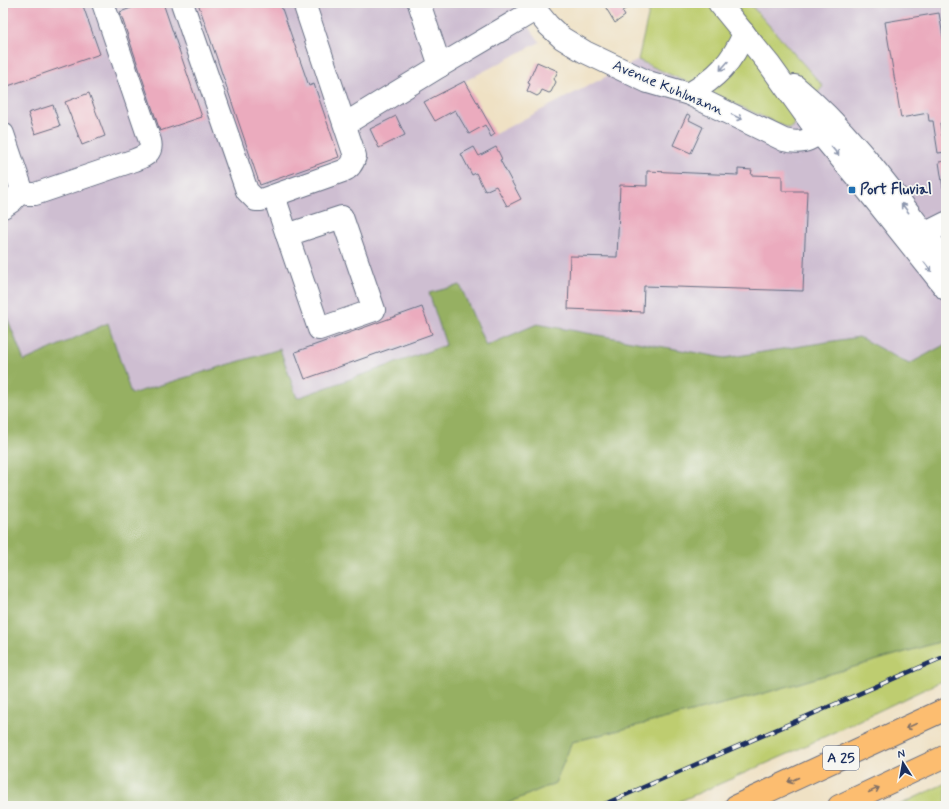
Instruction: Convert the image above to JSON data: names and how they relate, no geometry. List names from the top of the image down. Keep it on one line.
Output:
{"streets":{"highway":["A 25"],"street":["Avenue Kuhlmann"]},"one_way":["Avenue Kuhlmann"],"places":{"transit":["Port Fluvial"]},"north":"top"}
